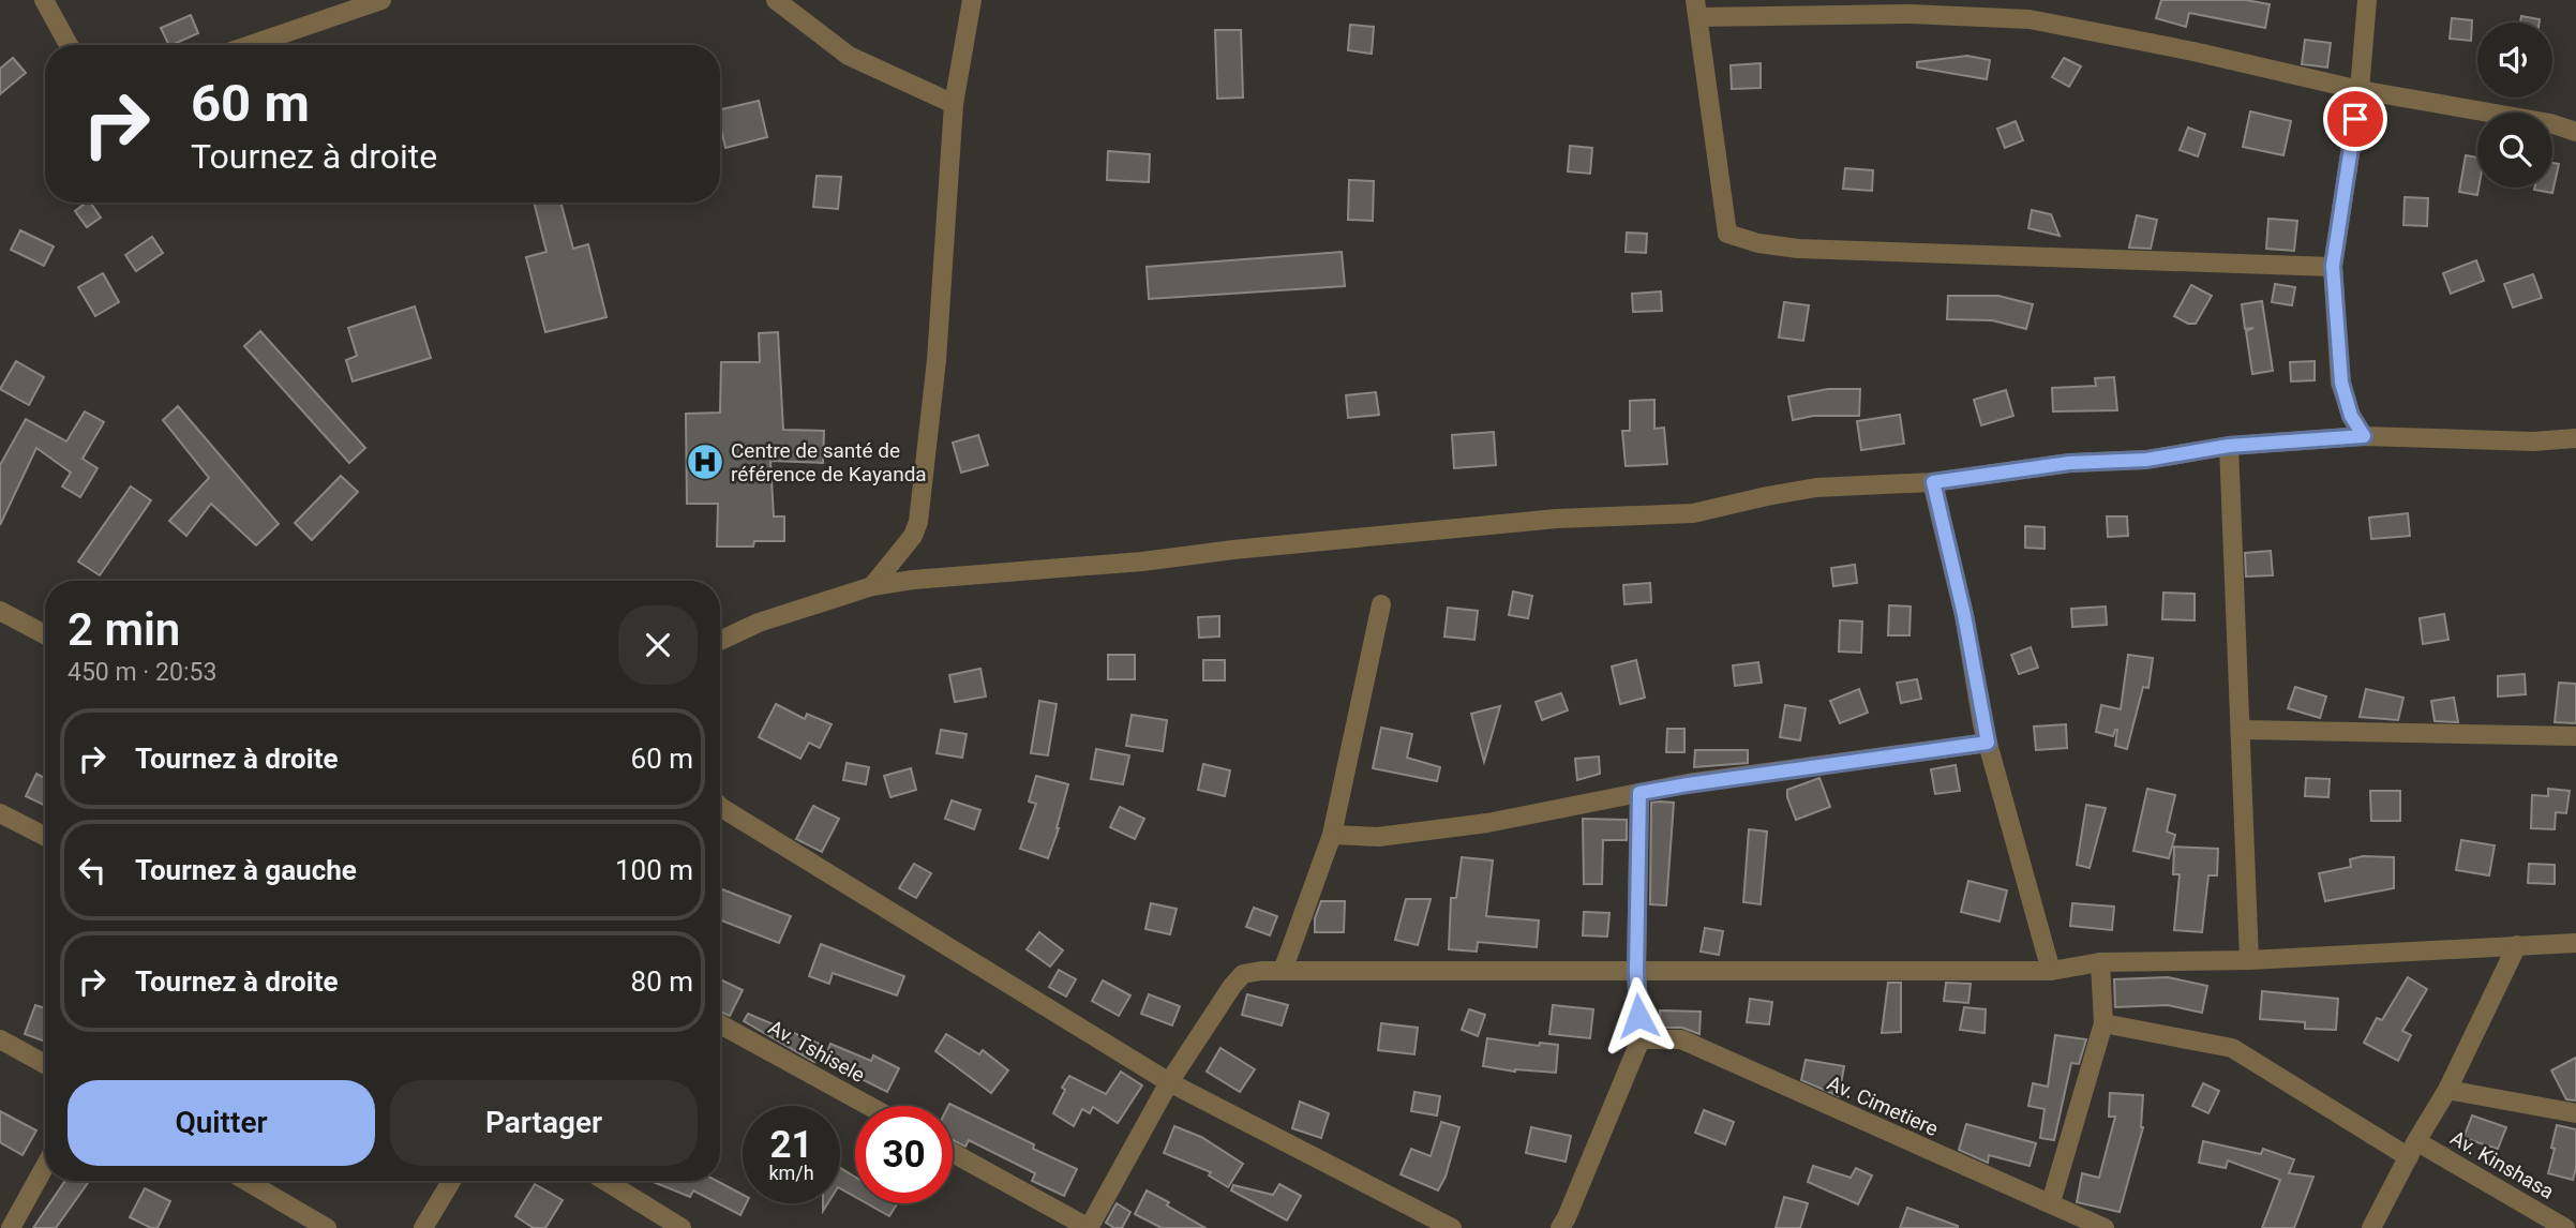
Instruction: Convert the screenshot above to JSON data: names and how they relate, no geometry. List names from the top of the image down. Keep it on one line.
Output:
{"streets":{"street":["Av. Tshisele","Av. Cimetiere","Av. Kinshasa"]},"places":{"hospital":["Centre de santé de référence de Kayanda"]},"page":{"turn":["60 m","Tournez à droite"],"heading":["2 min","450 m · 20:53"],"list":[{"name":"Tournez à droite","value":"60 m"},{"name":"Tournez à gauche","value":"100 m"},{"name":"Tournez à droite","value":"80 m"}],"buttons":["Quitter","Partager"],"speed":"21 km/h","limit":"30"}}
